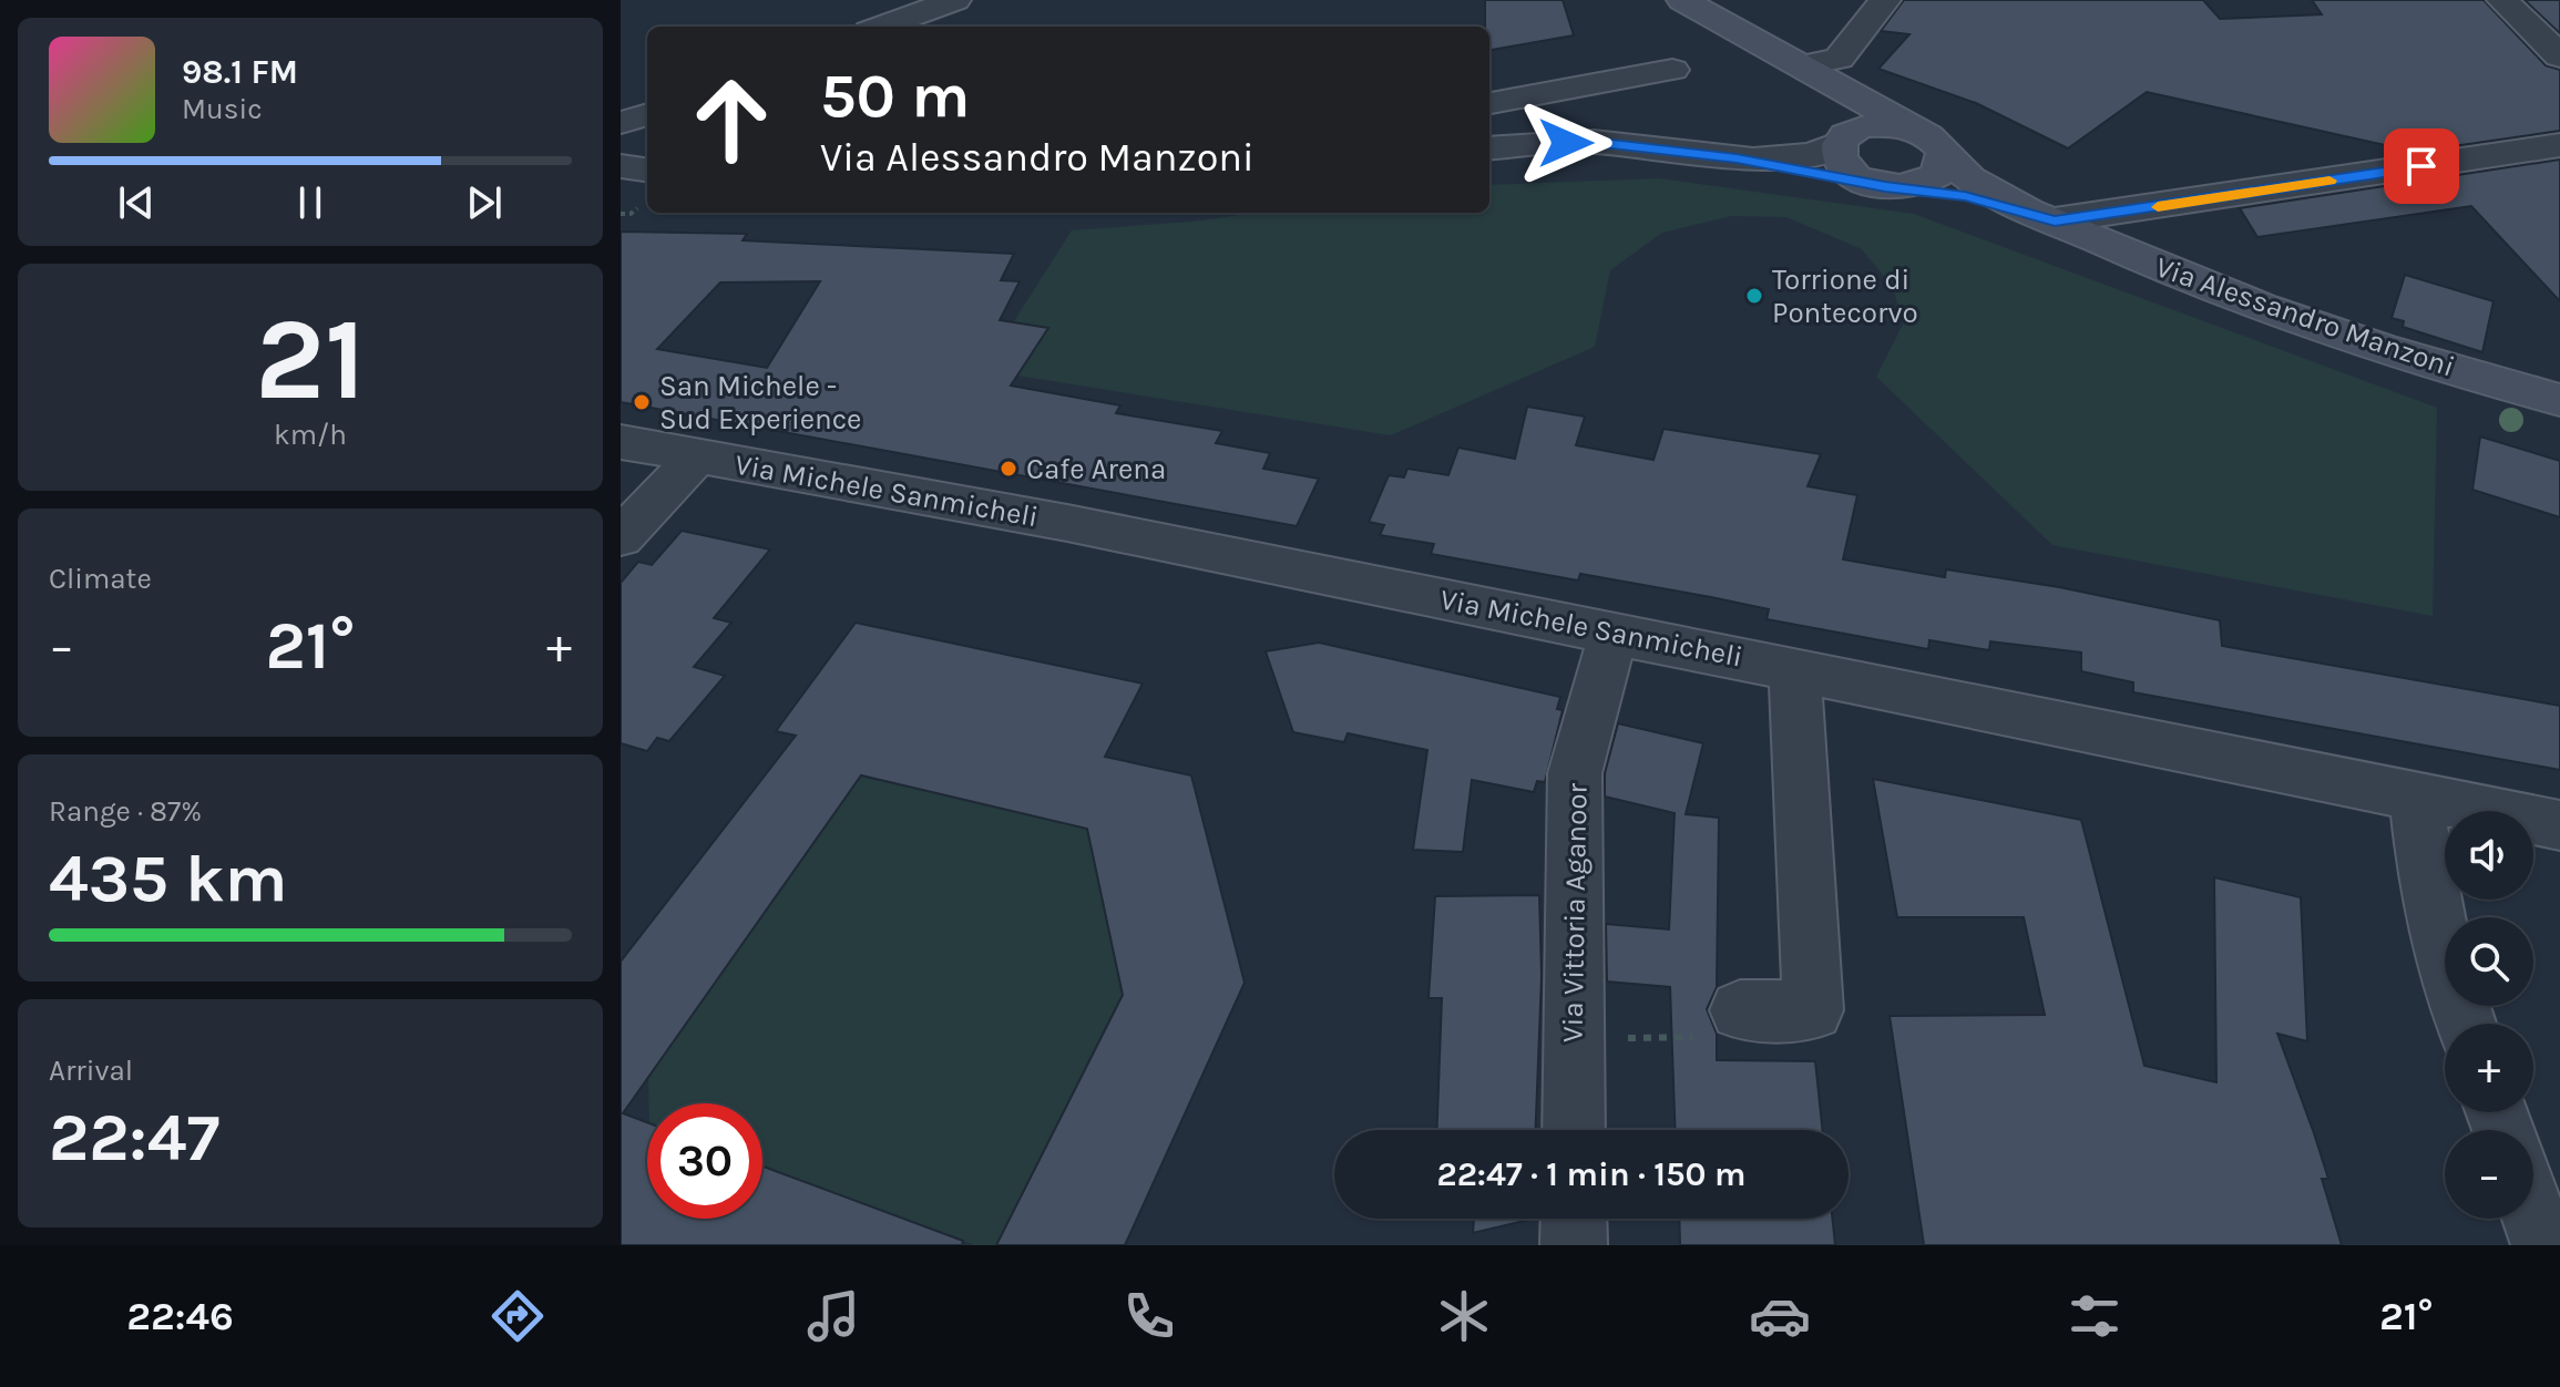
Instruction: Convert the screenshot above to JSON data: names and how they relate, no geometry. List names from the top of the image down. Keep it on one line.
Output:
{"streets":{"main road":["Via Alessandro Manzoni"],"street":["Via Michele Sanmicheli","Via Vittoria Aganoor"]},"crossings":[["Via Michele Sanmicheli","Via Vittoria Aganoor"]],"places":["Torrione di Pontecorvo","San Michele - Sud Experience","Cafe Arena"],"page":{"turn":["50 m","Via Alessandro Manzoni"],"song":["98.1 FM","Music"],"tile":[["21","km/h"],"Climate",["Range · 87%","435 km"],["Arrival","22:47"]],"heat":["−","21°","+"],"map_buttons":["+","−"],"limit":"30","trip":"22:47 · 1 min · 150 m","tabs":["22:46","21°"]}}
